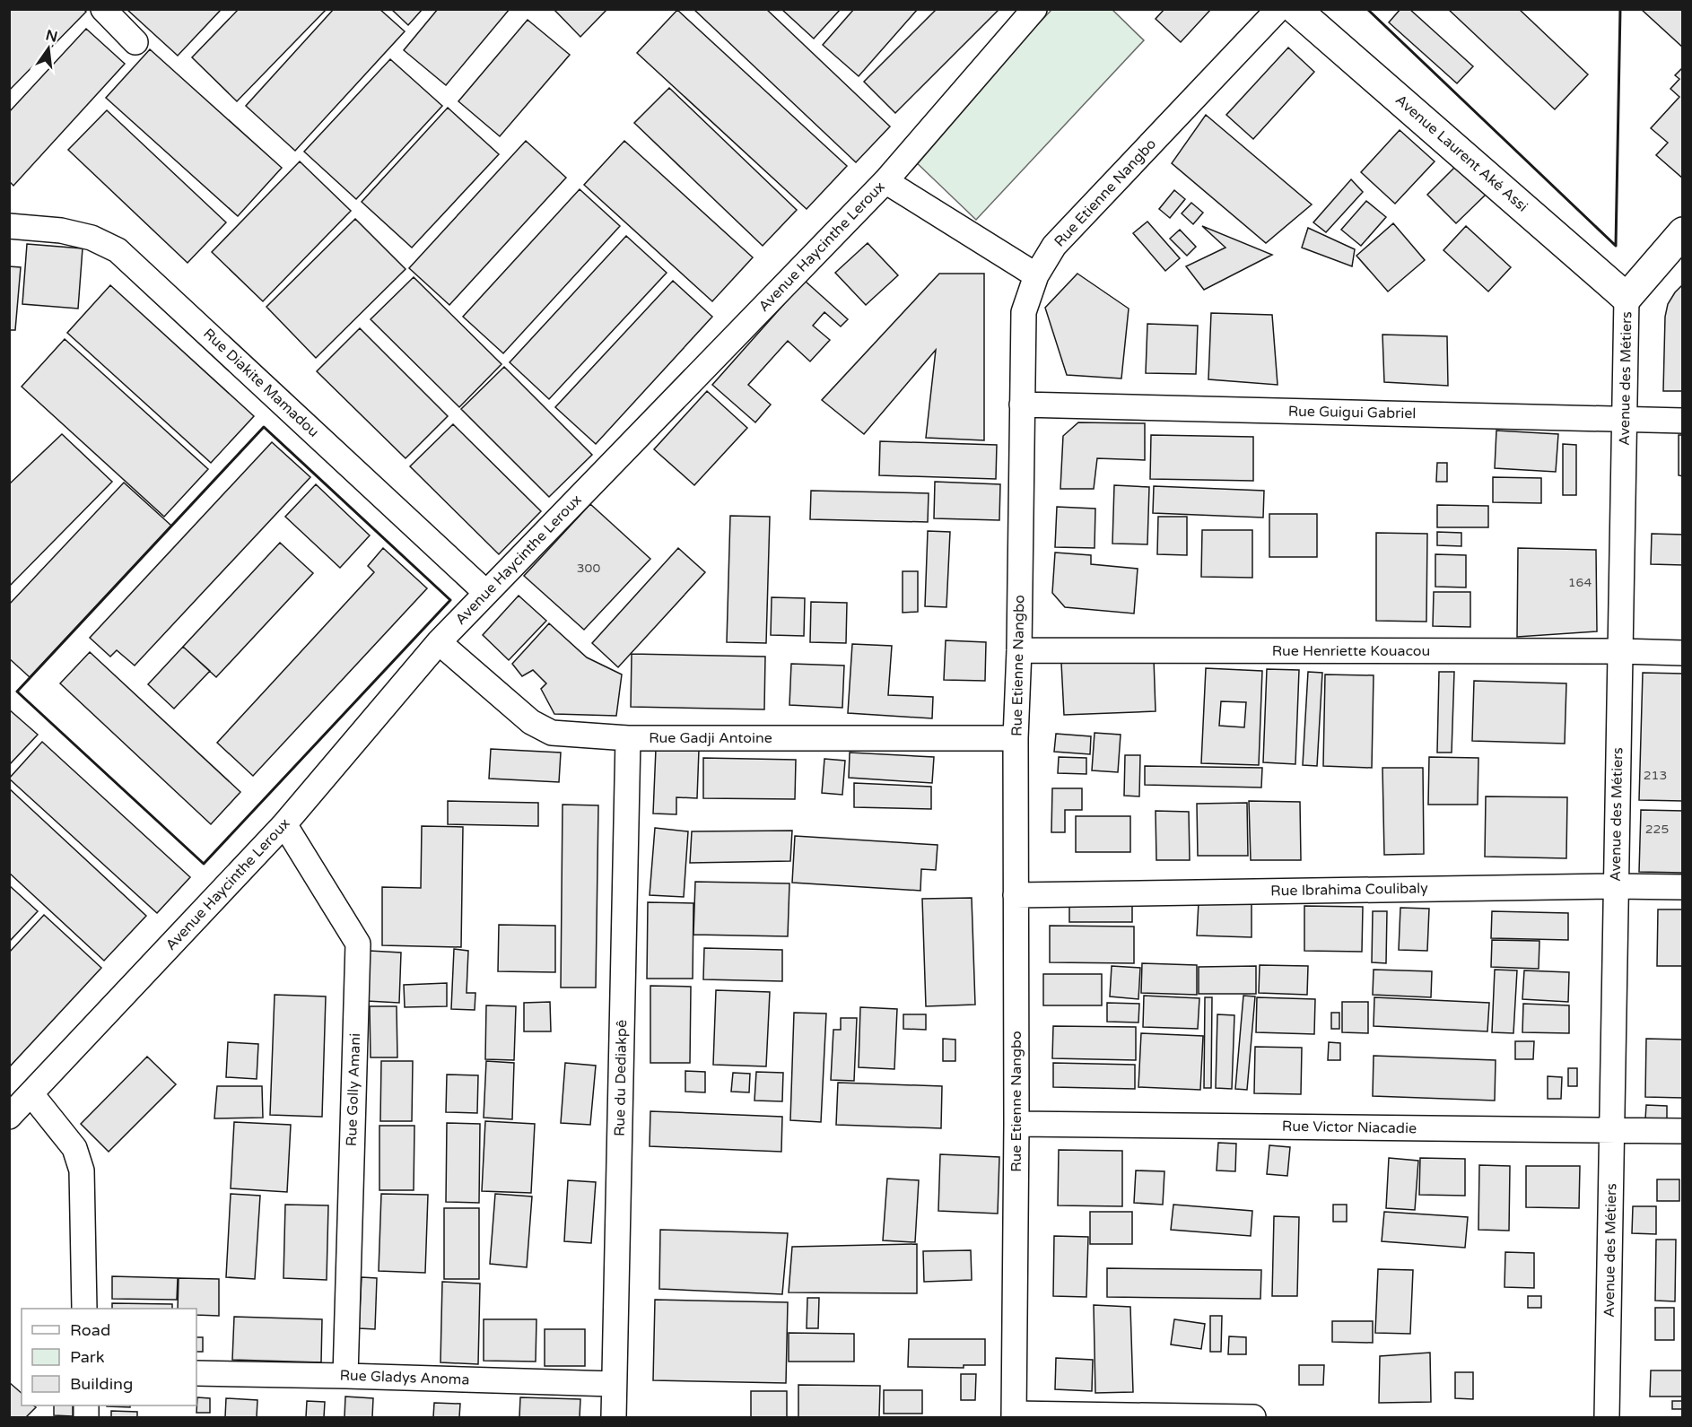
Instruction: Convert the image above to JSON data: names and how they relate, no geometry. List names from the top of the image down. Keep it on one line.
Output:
{"streets":{"street":["Avenue Laurent Aké Assi","Rue Etienne Nangbo","Avenue Haycinthe Leroux","Avenue des Métiers","Rue Diakite Mamadou","Rue Guigui Gabriel","Rue Henriette Kouacou","Rue Gadji Antoine","Rue Ibrahima Coulibaly","Rue du Dediakpê","Rue Golly Amani","Rue Victor Niacadie","Rue Gladys Anoma"]},"crossings":[["Avenue Laurent Aké Assi","Avenue des Métiers"],["Rue Etienne Nangbo","Rue Guigui Gabriel"],["Rue Etienne Nangbo","Rue Henriette Kouacou"],["Rue Etienne Nangbo","Rue Gadji Antoine"],["Rue Etienne Nangbo","Rue Ibrahima Coulibaly"],["Rue Etienne Nangbo","Rue Victor Niacadie"],["Avenue Haycinthe Leroux","Rue Diakite Mamadou"],["Avenue Haycinthe Leroux","Rue Gadji Antoine"],["Avenue Haycinthe Leroux","Rue Golly Amani"],["Avenue des Métiers","Rue Guigui Gabriel"],["Avenue des Métiers","Rue Henriette Kouacou"],["Avenue des Métiers","Rue Ibrahima Coulibaly"],["Avenue des Métiers","Rue Victor Niacadie"],["Rue Gadji Antoine","Rue du Dediakpê"],["Rue du Dediakpê","Rue Gladys Anoma"],["Rue Golly Amani","Rue Gladys Anoma"]],"house_numbers":["300","164","213","225"],"legend":["Road","Park","Building"],"north":"top"}
